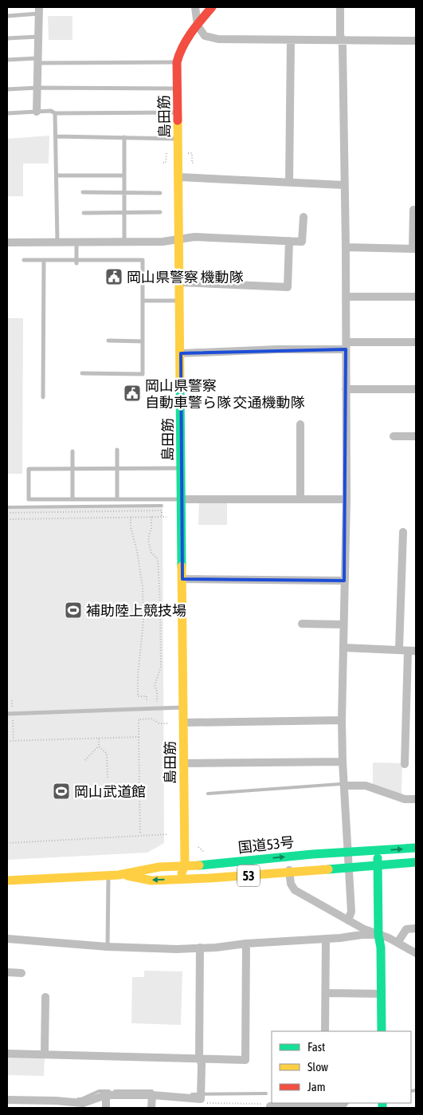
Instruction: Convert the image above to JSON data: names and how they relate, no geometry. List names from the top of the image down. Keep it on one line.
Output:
{"streets":{"main road":["島田筋","国道53号","53"]},"crossings":[["島田筋","国道53号"],["島田筋","53"],["国道53号","53"]],"places":{"public building":["岡山県警察 機動隊","岡山県警察 自動車警ら隊 交通機動隊"],"sports":["補助陸上競技場","岡山武道館"]},"legend":["Fast","Slow","Jam"]}
